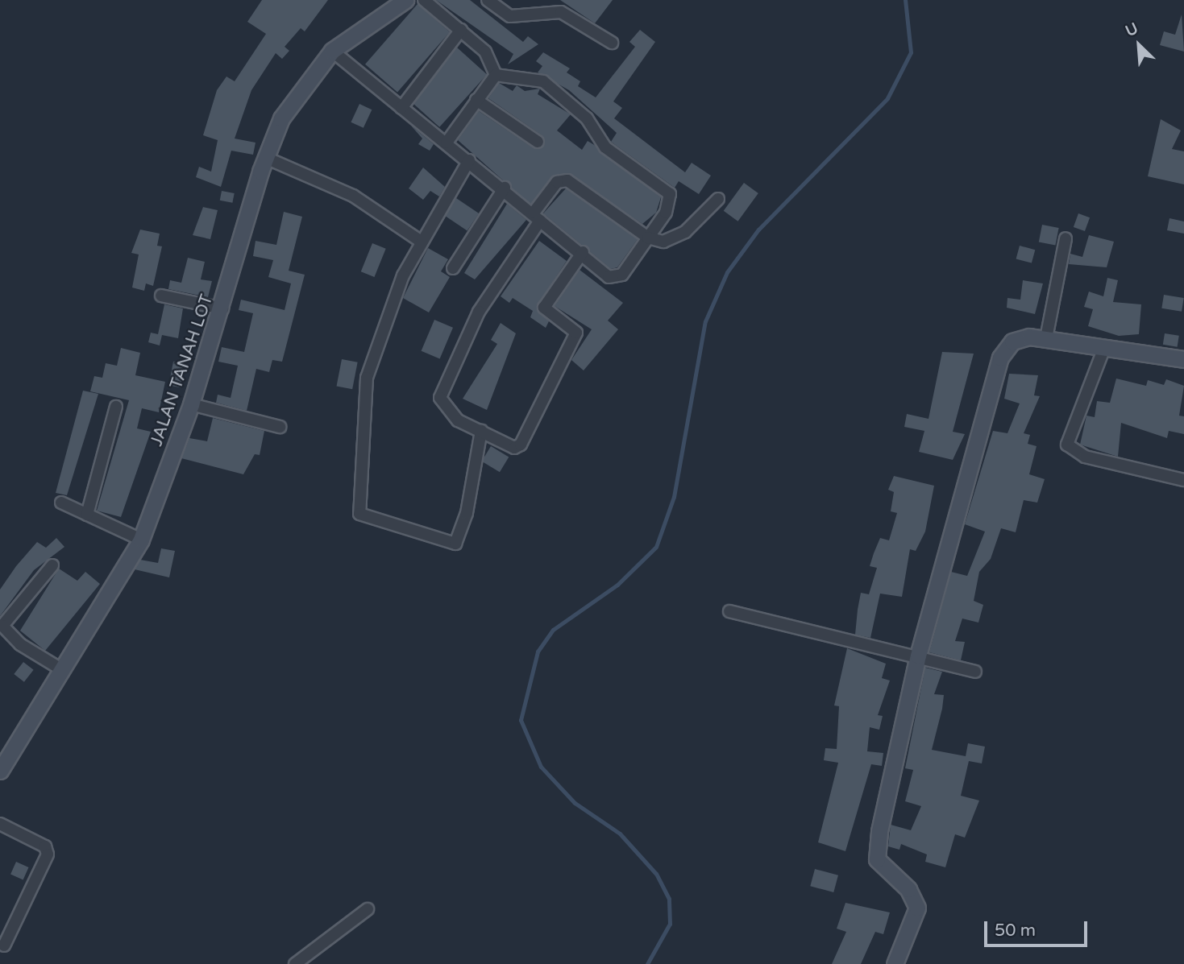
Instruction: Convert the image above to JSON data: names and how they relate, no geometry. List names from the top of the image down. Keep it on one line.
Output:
{"streets":{"main road":["JALAN TANAH LOT"]},"scale_bar":"50 m","north":"top left"}
